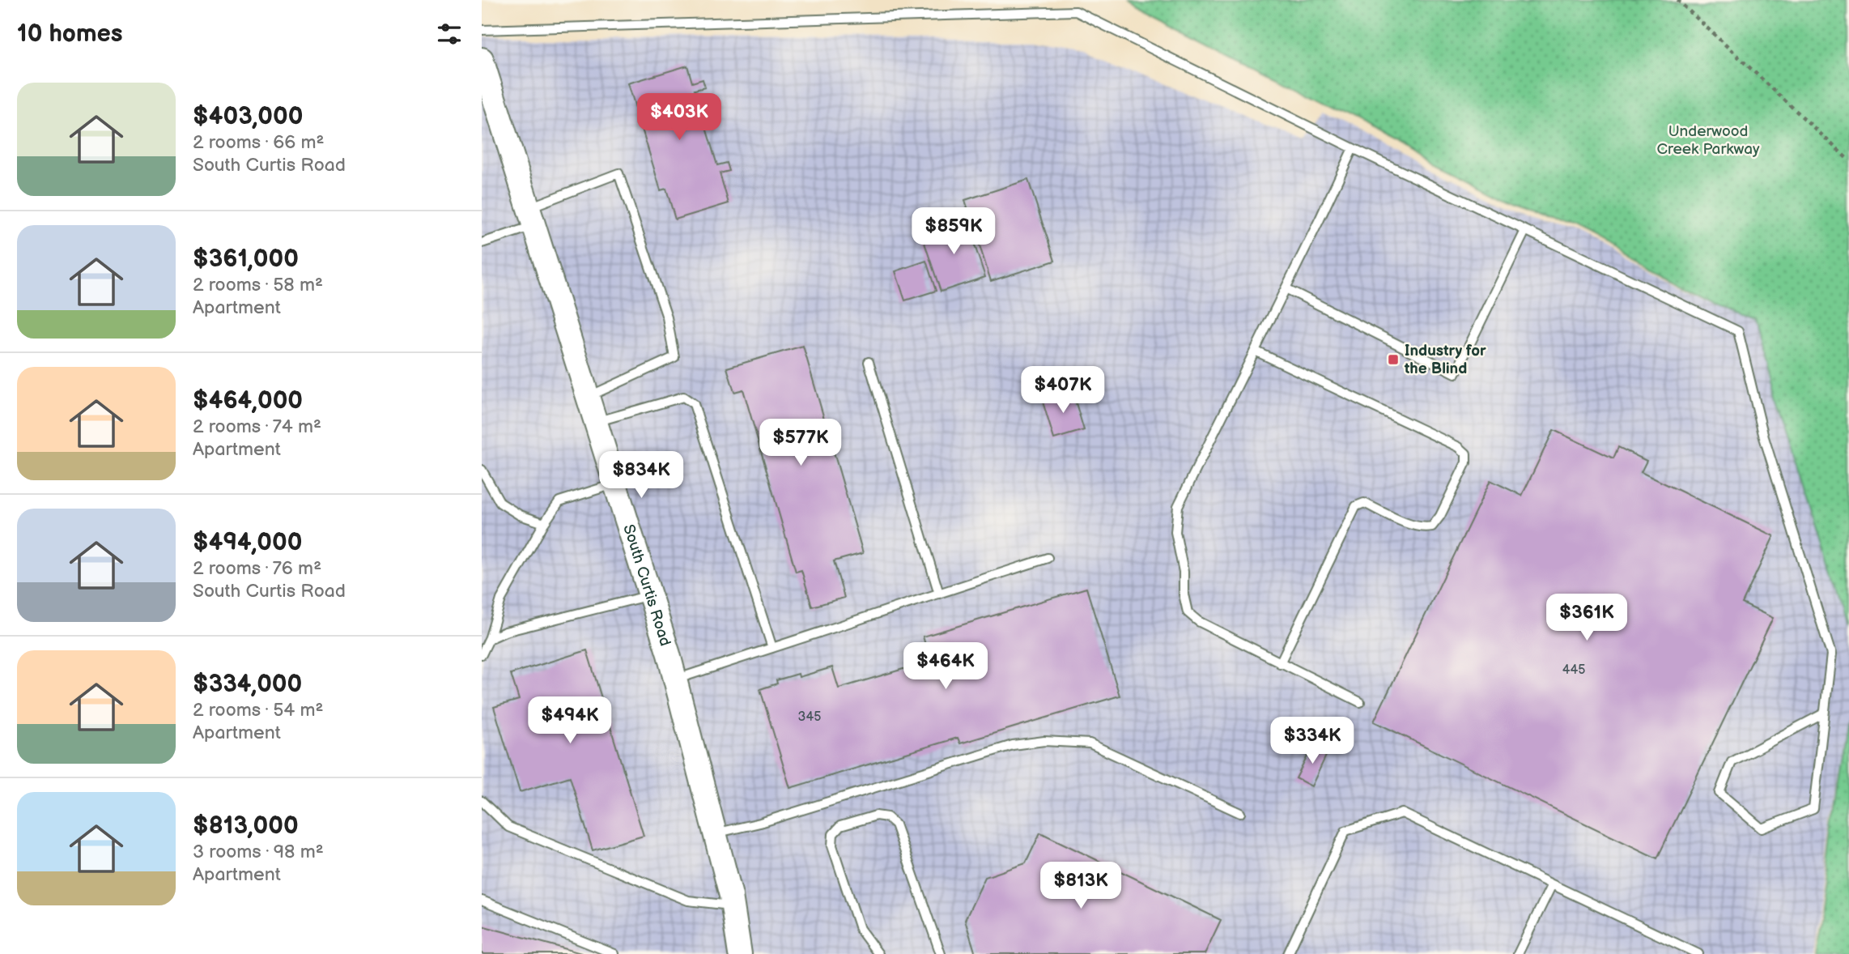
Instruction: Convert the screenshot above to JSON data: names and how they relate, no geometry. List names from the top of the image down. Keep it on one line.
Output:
{"streets":{"street":["South Curtis Road"]},"parks":["Underwood Creek Parkway"],"places":{"transit":["Industry for the Blind"]},"house_numbers":["445","345"],"page":{"heading":"10 homes","list":[{"name":"$403,000","note":"2 rooms · 66 m² · South Curtis Road"},{"name":"$361,000","note":"2 rooms · 58 m² · Apartment"},{"name":"$464,000","note":"2 rooms · 74 m² · Apartment"},{"name":"$494,000","note":"2 rooms · 76 m² · South Curtis Road"},{"name":"$334,000","note":"2 rooms · 54 m² · Apartment"},{"name":"$813,000","note":"3 rooms · 98 m² · Apartment"}],"price":["$403K","$859K","$407K","$577K","$834K","$361K","$464K","$494K","$334K","$813K"]}}
